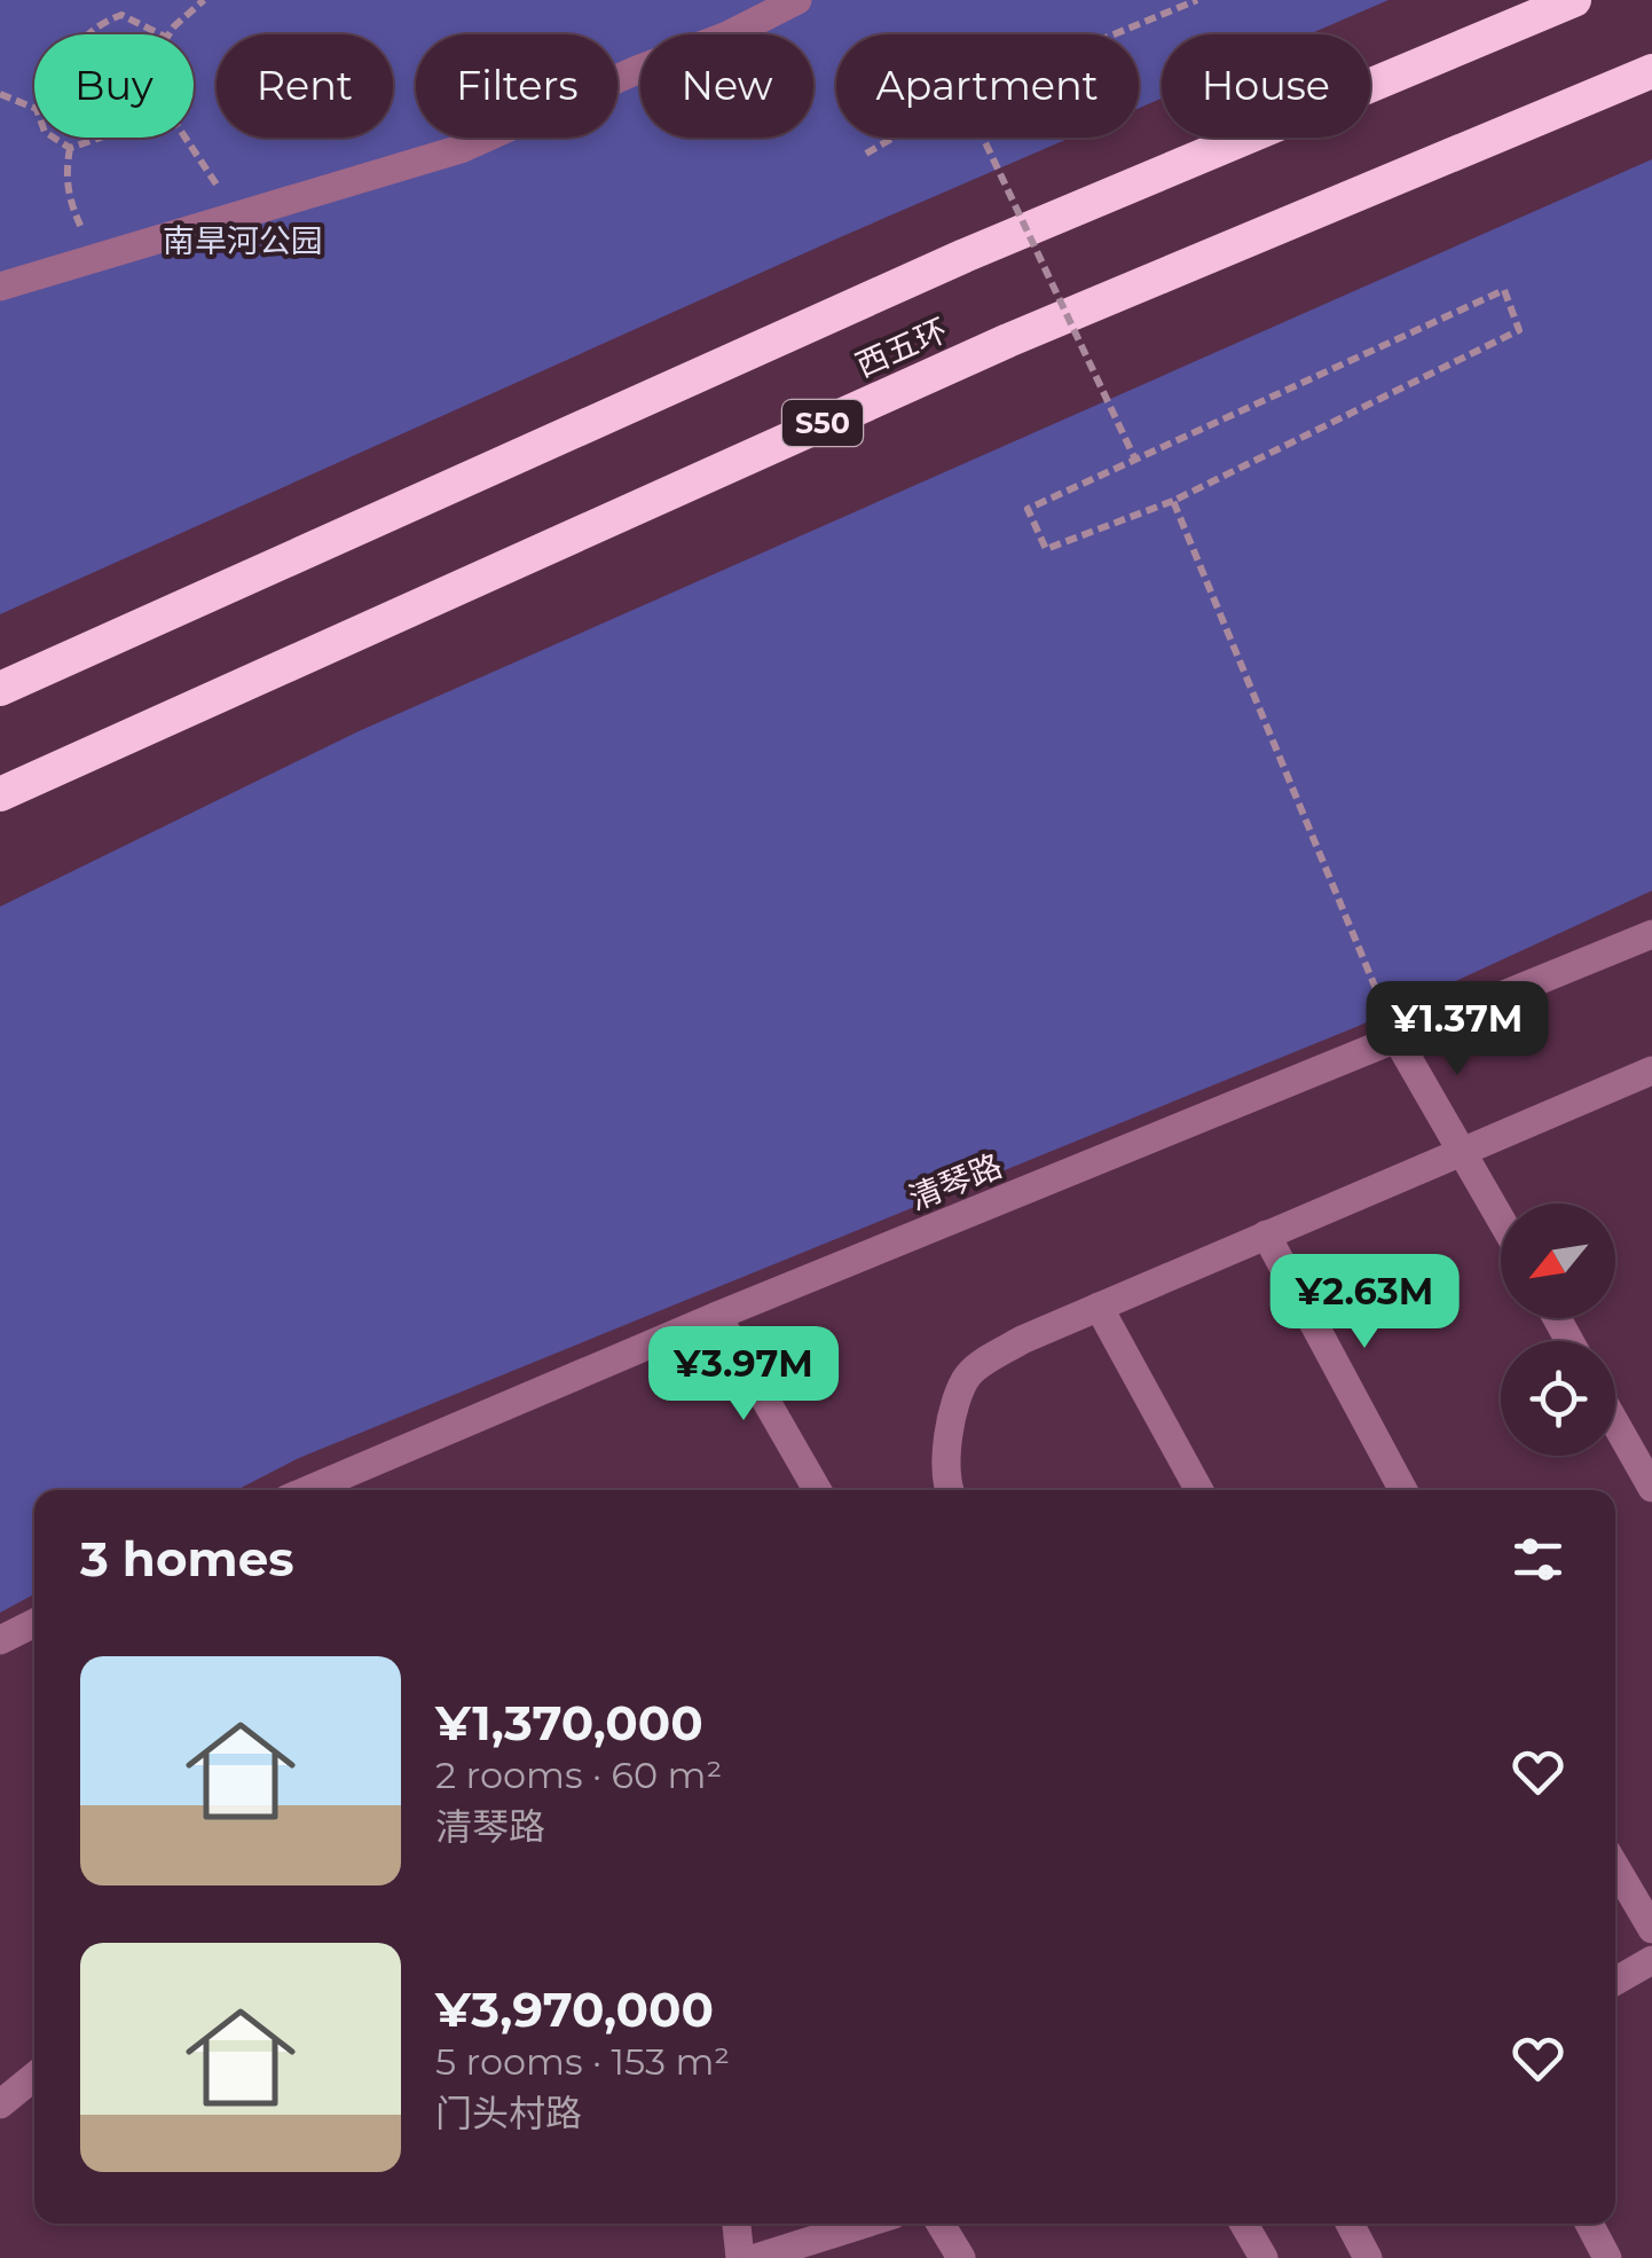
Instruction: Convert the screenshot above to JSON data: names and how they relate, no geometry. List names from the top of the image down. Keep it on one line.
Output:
{"streets":{"highway":["西五环","S50"],"street":["清琴路"]},"parks":["南旱河公园"],"north":"bottom left","page":{"chip":["Buy","Rent","Filters","New","Apartment","House"],"price":["¥1.37M","¥2.63M","¥3.97M"],"heading":"3 homes","list":[{"name":"¥1,370,000","note":"2 rooms · 60 m² · 清琴路"},{"name":"¥3,970,000","note":"5 rooms · 153 m² · 门头村路"}]}}
